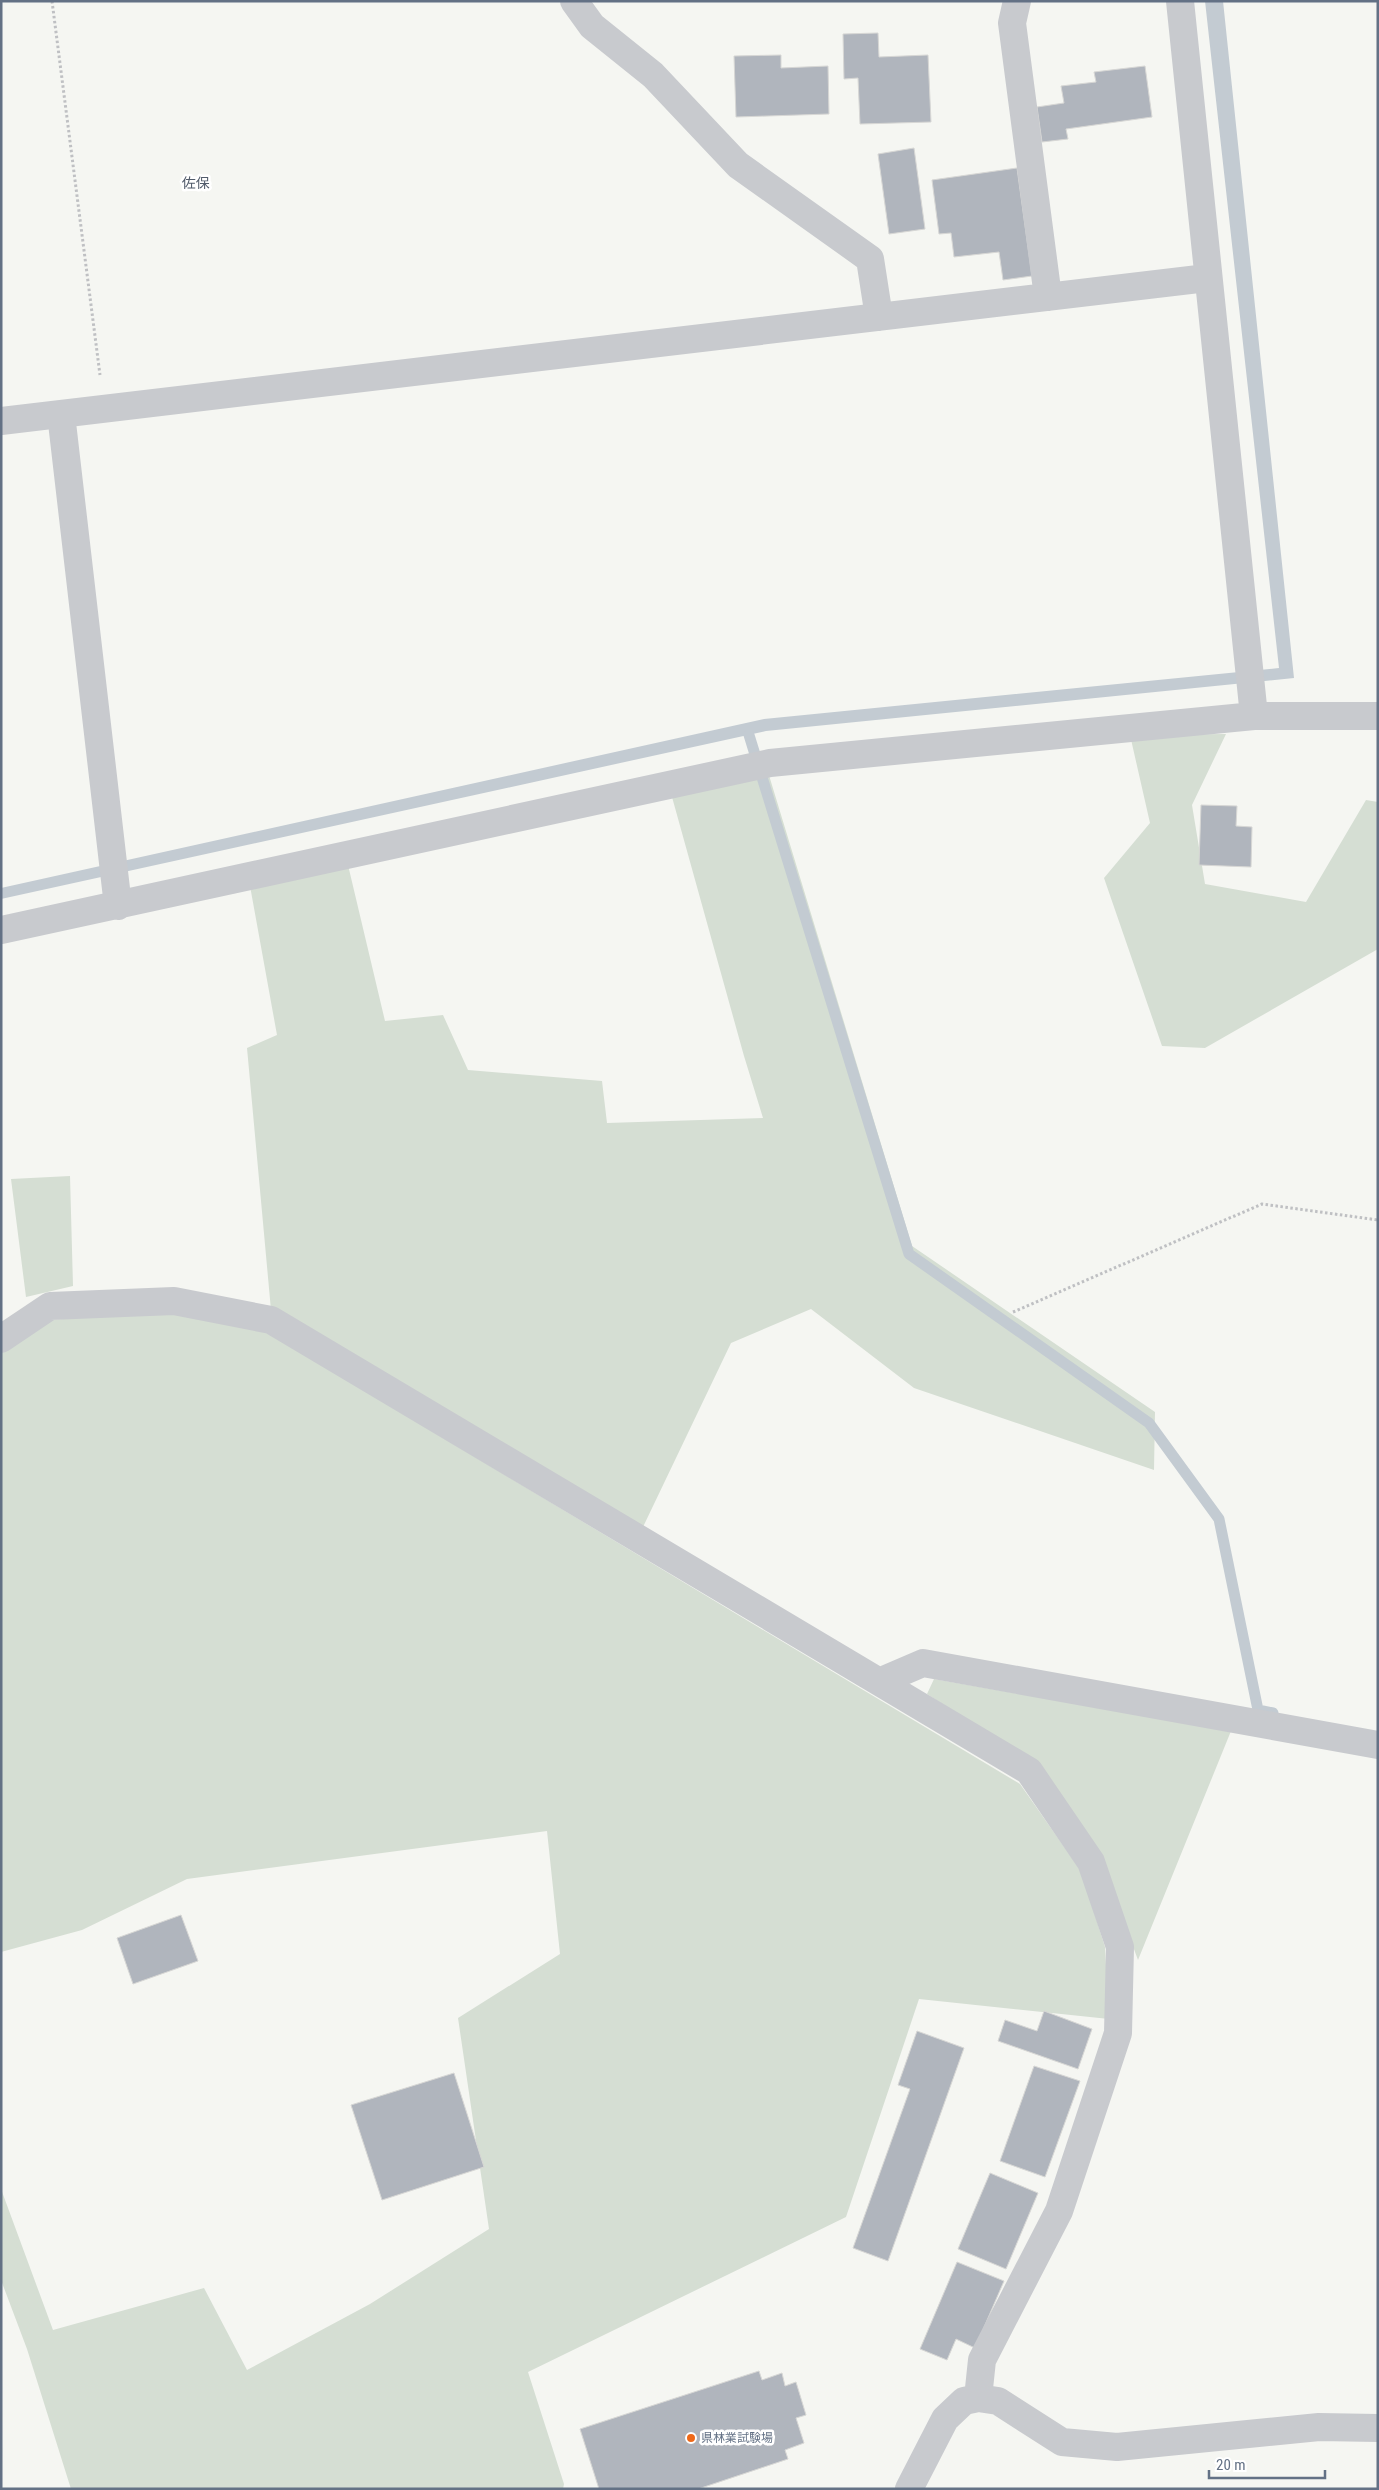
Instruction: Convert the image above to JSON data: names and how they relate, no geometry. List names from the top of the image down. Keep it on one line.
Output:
{"districts":["佐保"],"places":["県林業試験場"],"scale_bar":"20 m"}
